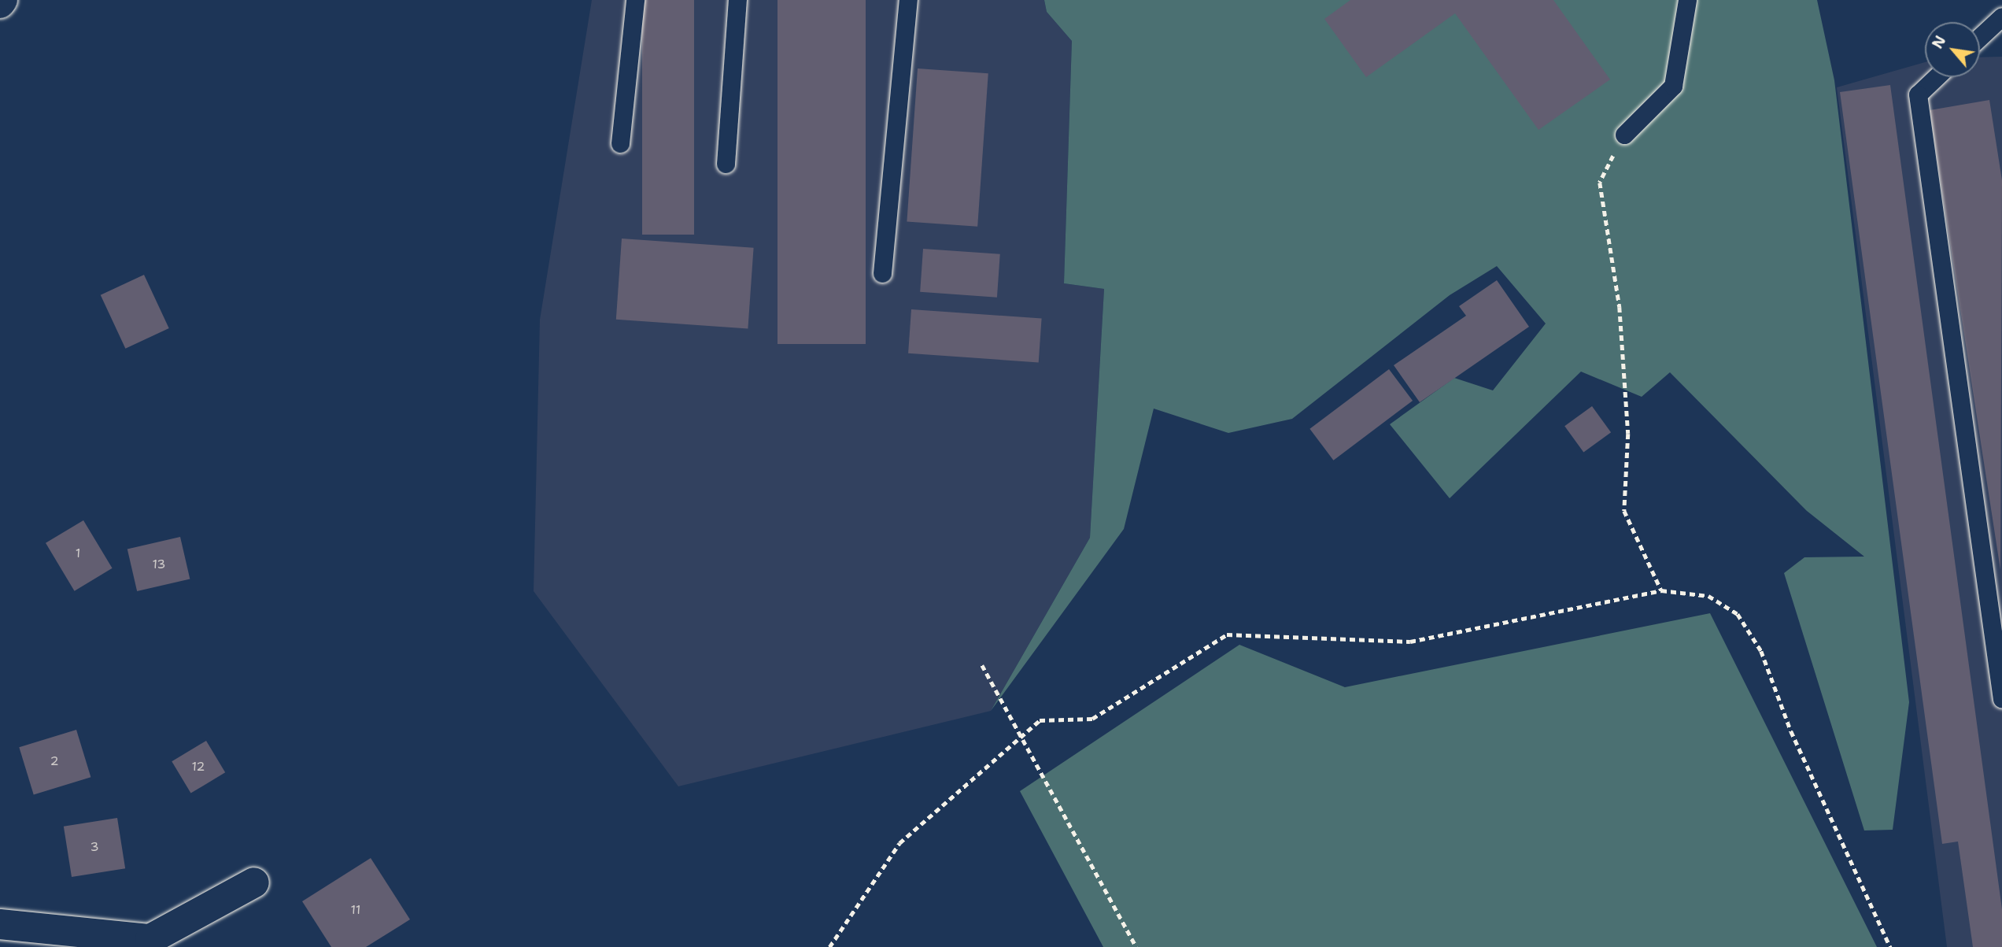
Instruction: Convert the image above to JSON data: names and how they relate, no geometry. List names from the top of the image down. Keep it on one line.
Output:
{"house_numbers":["1","13","2","12","3","11"],"north":"top left"}
